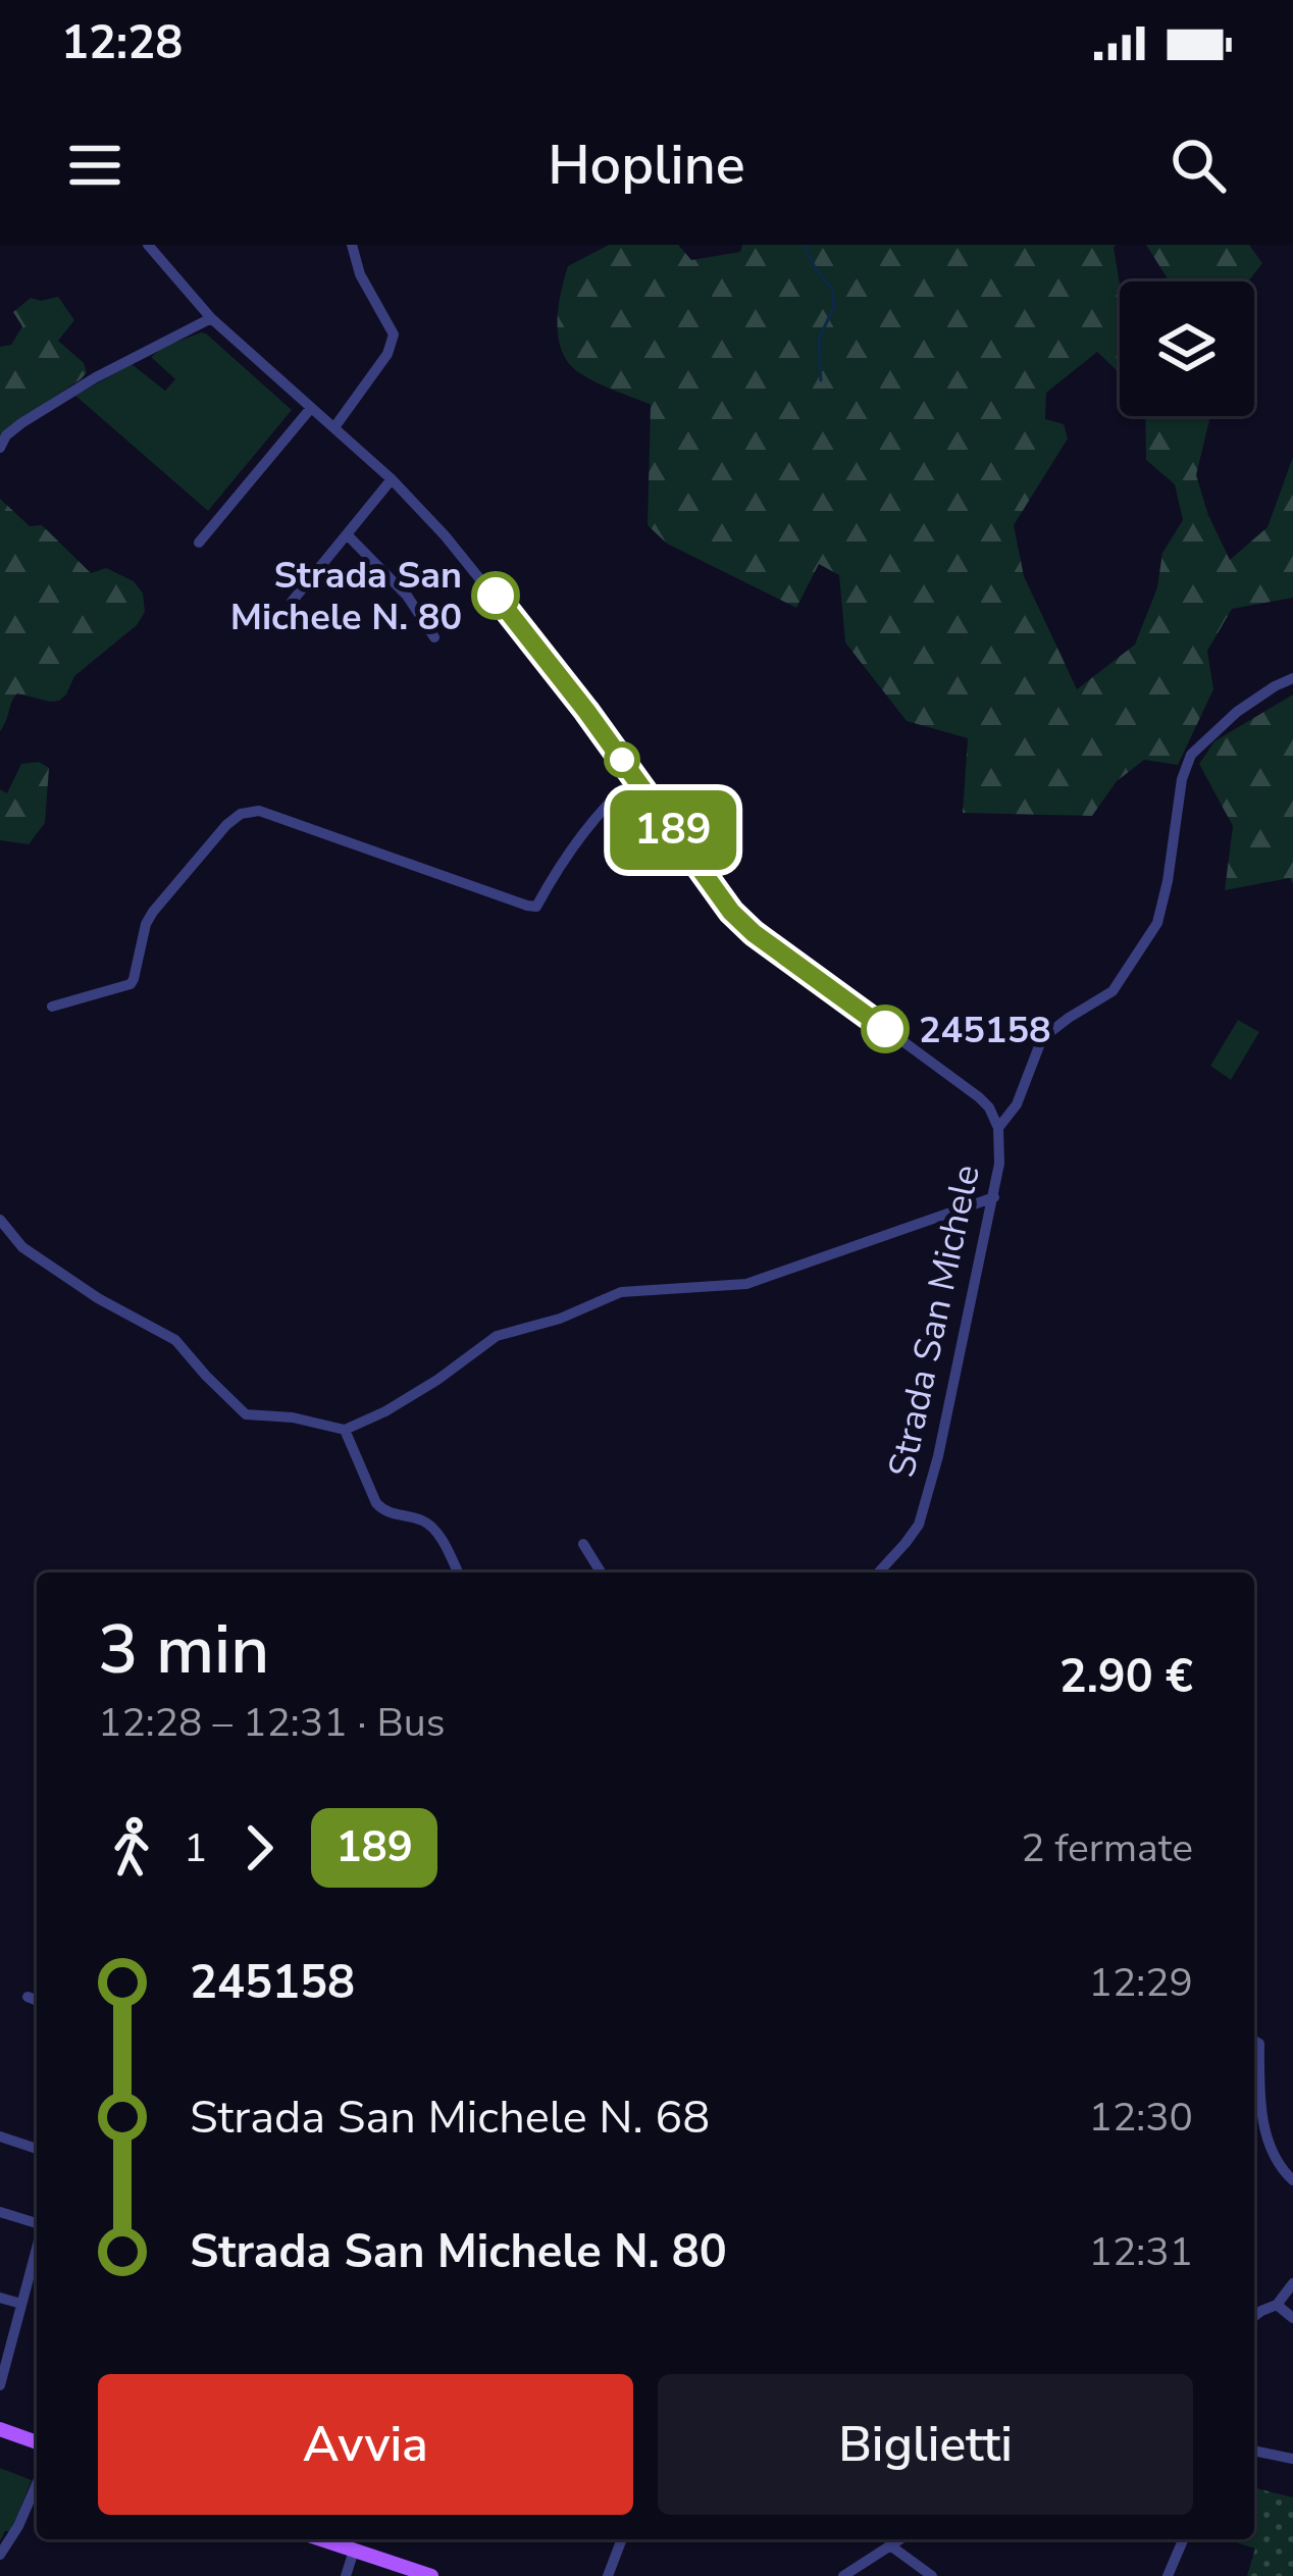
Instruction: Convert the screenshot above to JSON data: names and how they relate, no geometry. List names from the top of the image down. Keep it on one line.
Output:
{"streets":{"street":["Strada San Michele"]},"places":["Strada San Michele N. 80","245158"],"lines":["bus line 189"],"page":{"status":"12:28","header":"Hopline","on_map":"189","heading":["3 min","12:28 – 12:31 · Bus","2.90 €"],"legs":["1","189","2 fermate"],"list":[{"name":"245158","value":"12:29"},{"name":"Strada San Michele N. 68","value":"12:30"},{"name":"Strada San Michele N. 80","value":"12:31"}],"buttons":["Avvia","Biglietti"]}}
